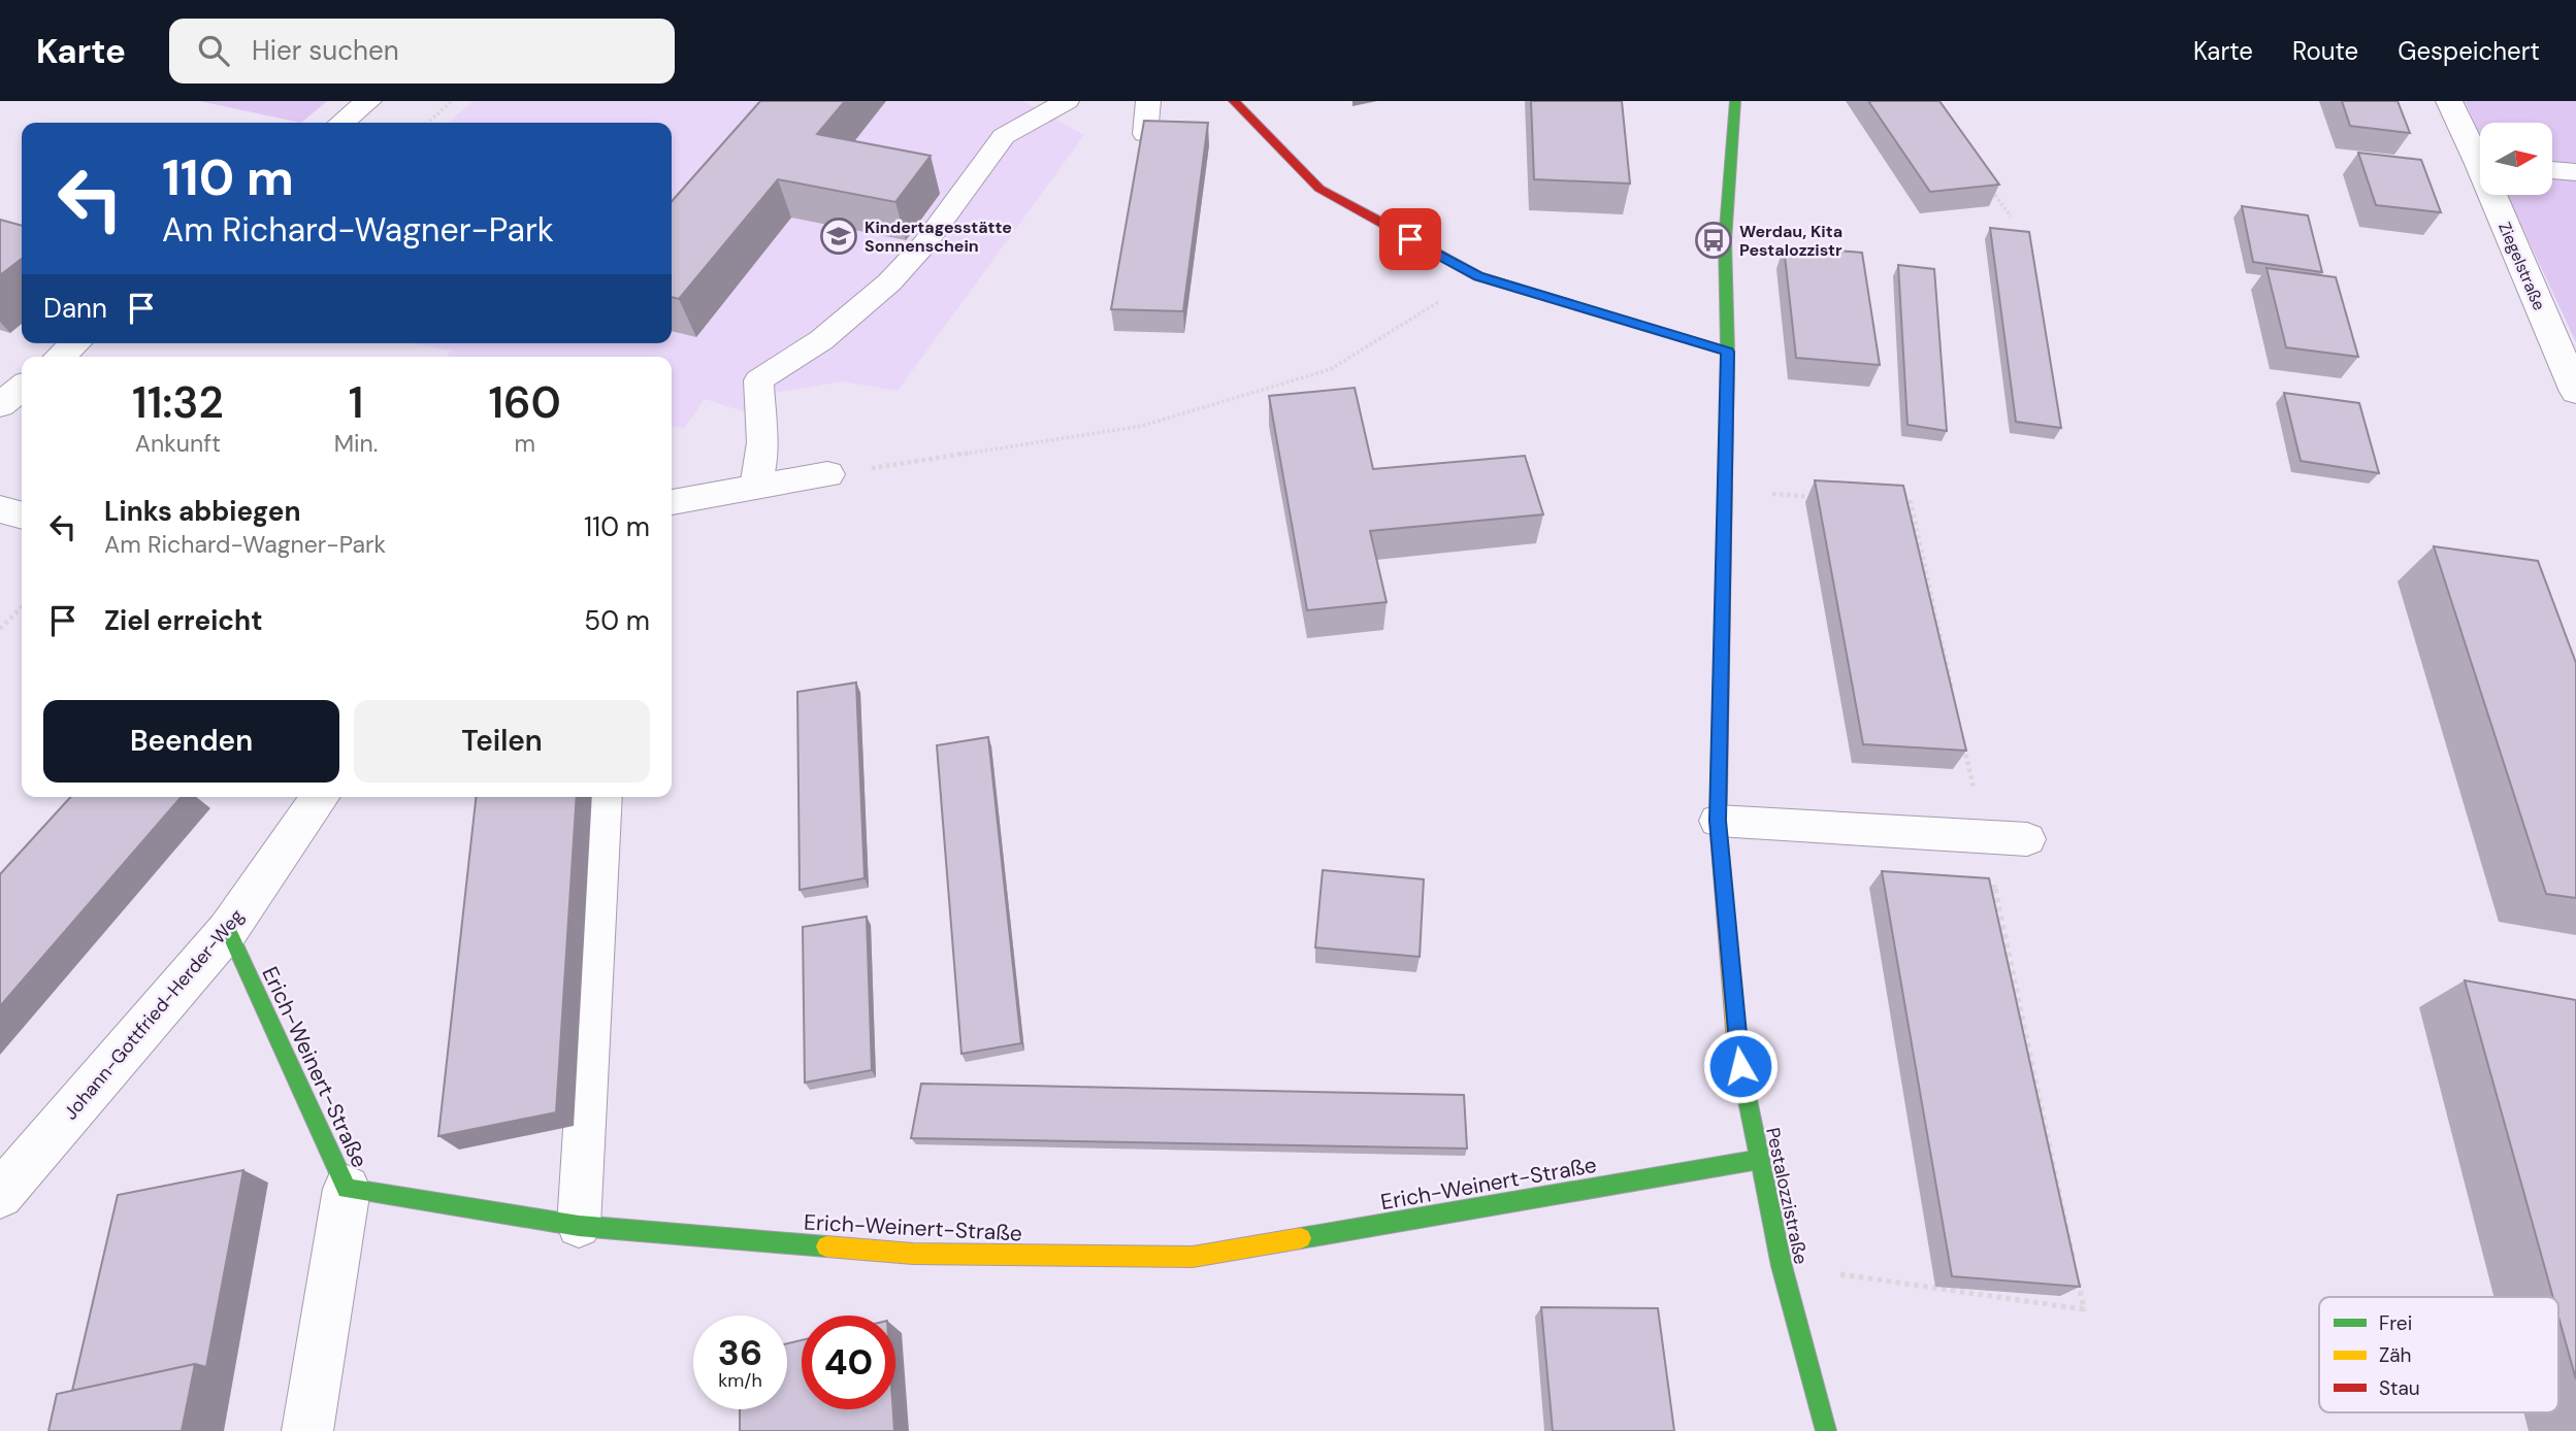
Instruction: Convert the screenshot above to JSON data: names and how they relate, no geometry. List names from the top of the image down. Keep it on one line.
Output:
{"streets":{"street":["Ziegelstraße","Johann-Gottfried-Herder-Weg","Erich-Weinert-Straße","Pestalozzistraße"]},"crossings":[["Johann-Gottfried-Herder-Weg","Erich-Weinert-Straße"],["Erich-Weinert-Straße","Pestalozzistraße"]],"places":{"school or university":["Kindertagesstätte Sonnenschein"],"bus stop":["Werdau, Kita Pestalozzistr"]},"legend":["Frei","Zäh","Stau"],"north":"right","page":{"header":"Karte","search":"Hier suchen","nav":["Karte","Route","Gespeichert"],"turn":["110 m","Am Richard-Wagner-Park"],"then":"Dann","eta":["11:32","Ankunft","1","Min.","160","m"],"list":[{"name":"Links abbiegen","note":"Am Richard-Wagner-Park","value":"110 m"},{"name":"Ziel erreicht","value":"50 m"}],"buttons":["Beenden","Teilen"],"speed":"36 km/h","limit":"40"}}
